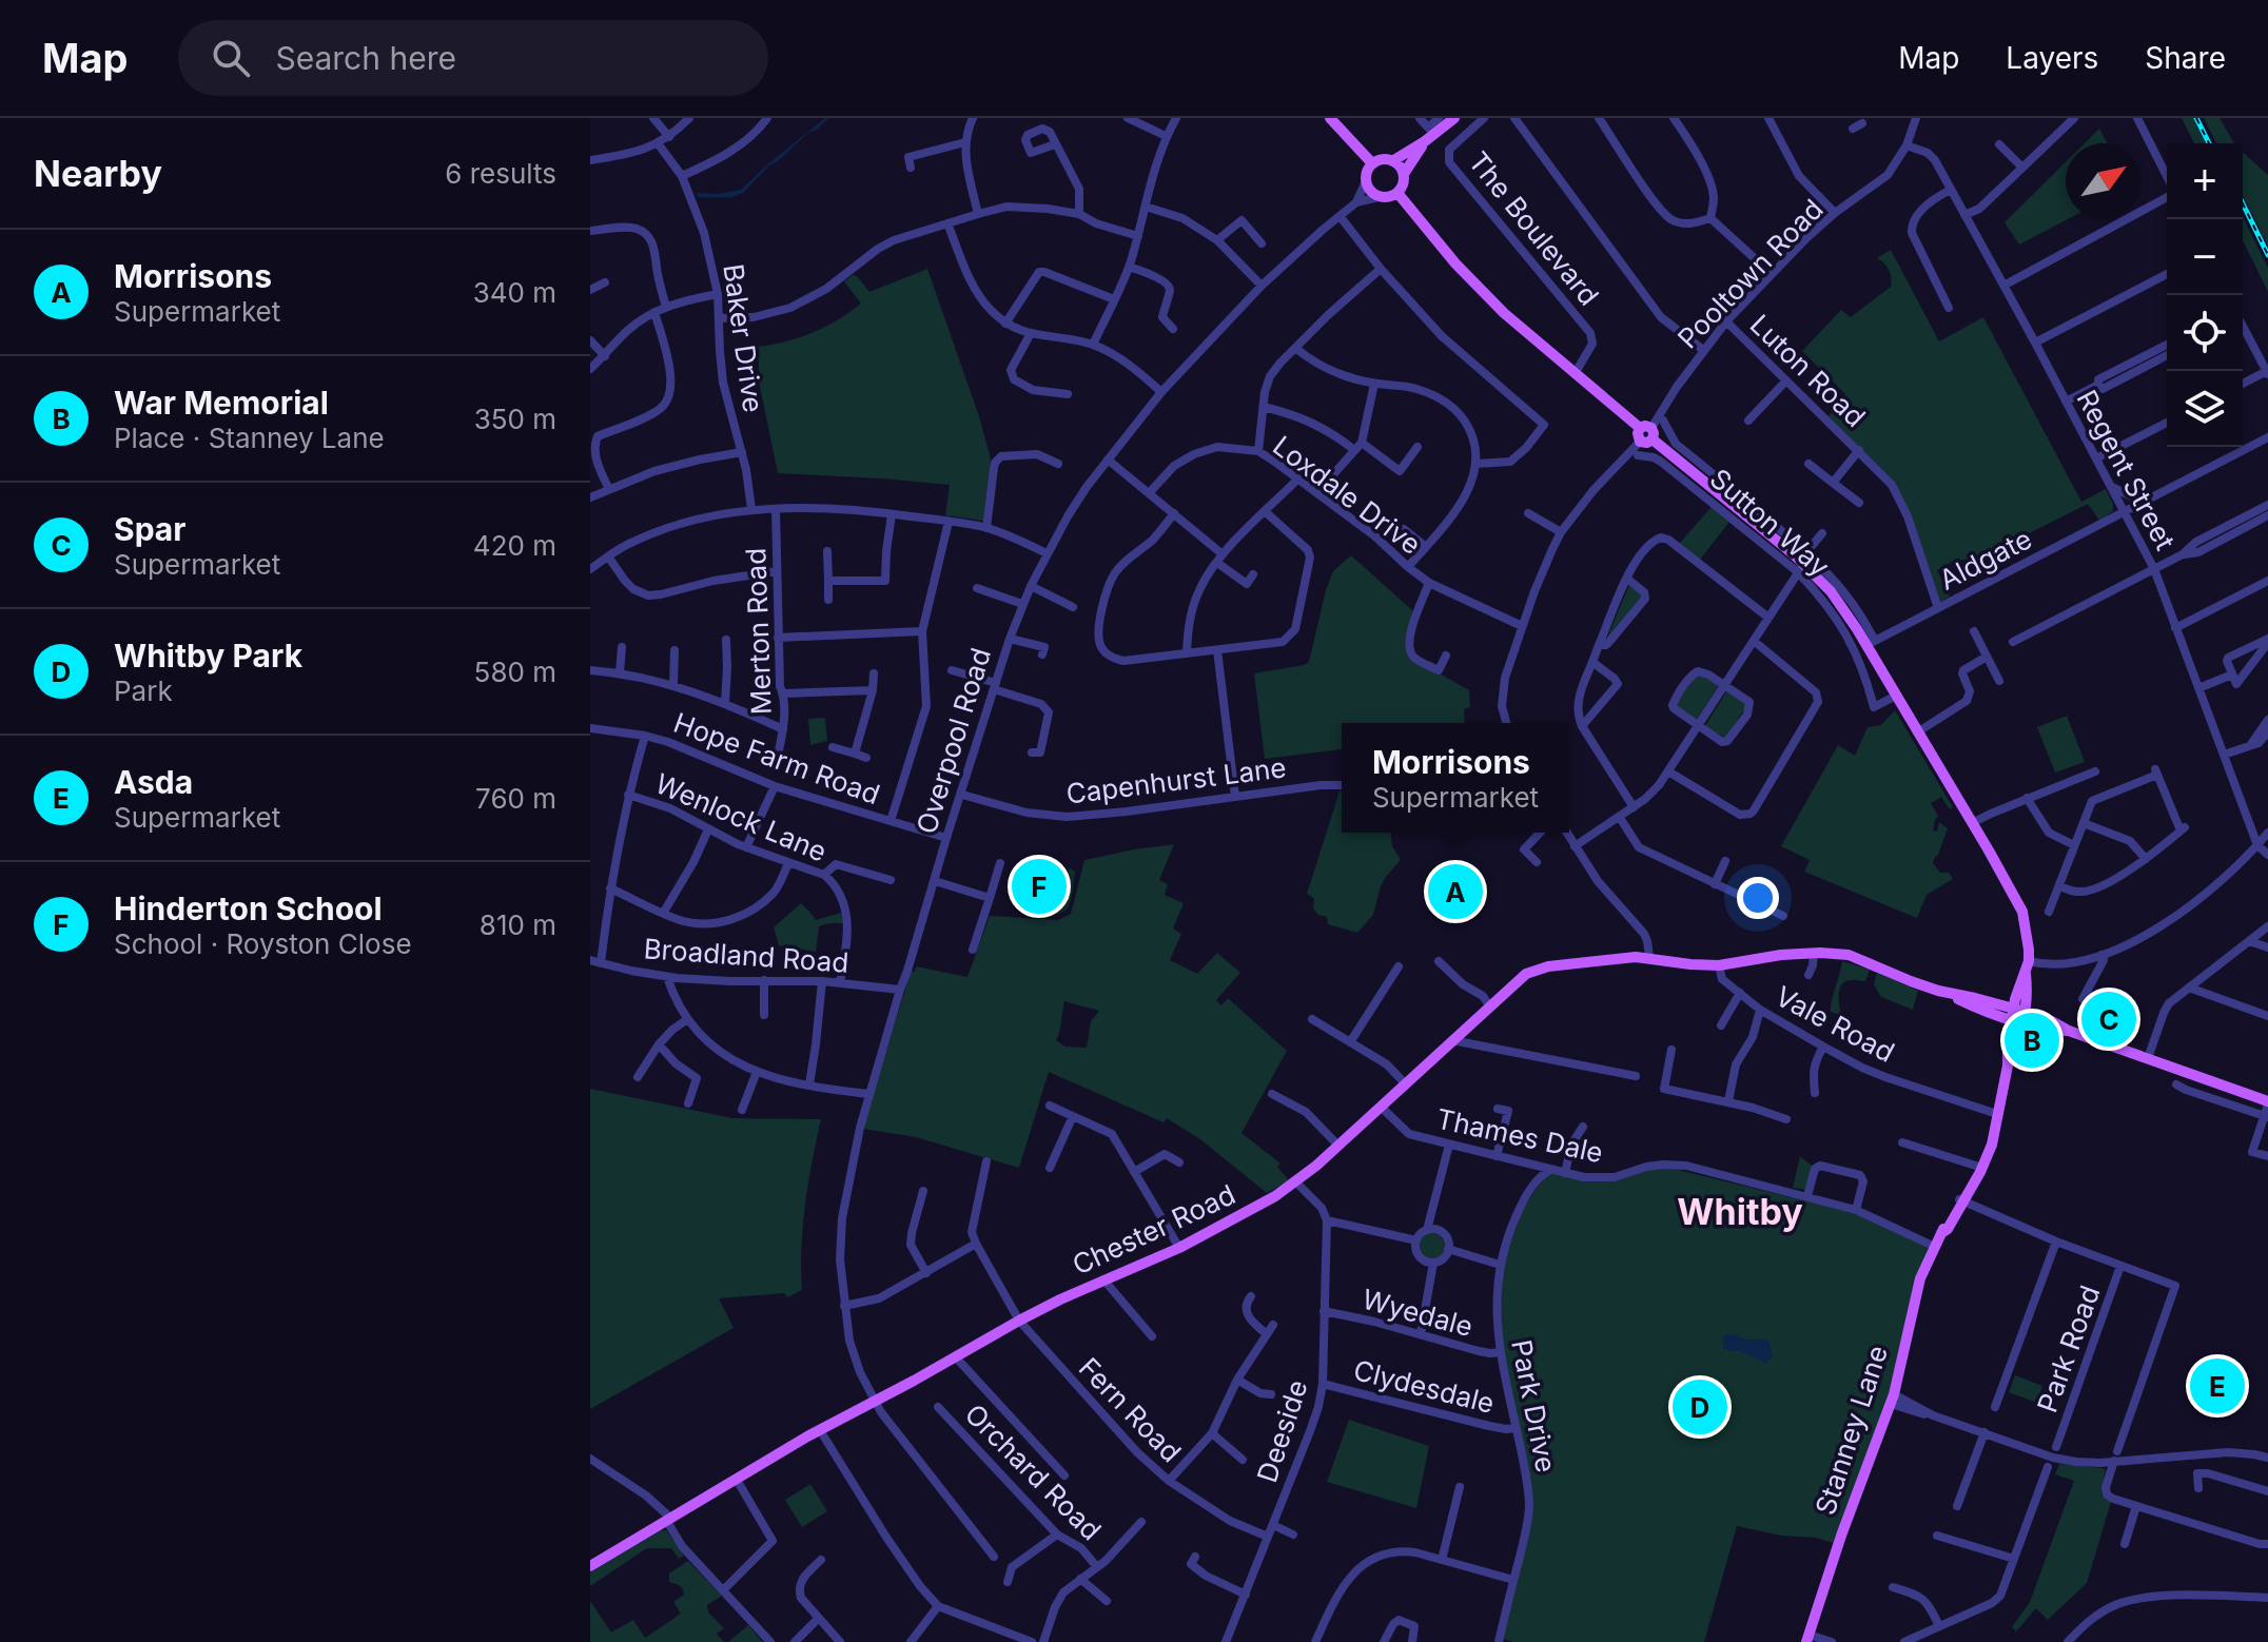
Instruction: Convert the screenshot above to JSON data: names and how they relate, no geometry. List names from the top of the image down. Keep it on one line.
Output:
{"streets":{"main road":["Sutton Way","Chester Road","Stanney Lane"],"street":["The Boulevard","Pooltown Road","Baker Drive","Luton Road","Regent Street","Loxdale Drive","Aldgate","Merton Road","Overpool Road","Hope Farm Road","Capenhurst Lane","Wenlock Lane","Broadland Road","Vale Road","Thames Dale","Wyedale","Park Road","Clydesdale","Park Drive","Fern Road","Deeside","Orchard Road"]},"crossings":[["The Boulevard","Pooltown Road"],["The Boulevard","Sutton Way"],["Pooltown Road","Luton Road"],["Pooltown Road","Regent Street"],["Pooltown Road","Loxdale Drive"],["Pooltown Road","Sutton Way"],["Luton Road","Aldgate"],["Regent Street","Aldgate"],["Sutton Way","Aldgate"],["Sutton Way","Overpool Road"],["Sutton Way","Chester Road"],["Sutton Way","Stanney Lane"],["Overpool Road","Hope Farm Road"],["Overpool Road","Capenhurst Lane"],["Overpool Road","Broadland Road"],["Overpool Road","Chester Road"],["Wenlock Lane","Broadland Road"],["Vale Road","Chester Road"],["Vale Road","Stanney Lane"],["Thames Dale","Chester Road"],["Thames Dale","Park Drive"],["Thames Dale","Stanney Lane"],["Chester Road","Fern Road"],["Chester Road","Stanney Lane"],["Wyedale","Park Drive"],["Wyedale","Deeside"],["Clydesdale","Park Drive"],["Clydesdale","Deeside"],["Fern Road","Deeside"]],"districts":["Whitby"],"north":"top right","page":{"header":"Map","search":"Search here","nav":["Map","Layers","Share"],"heading":["Nearby","6 results"],"map_buttons":["+","−"],"list":[{"mark":"A","name":"Morrisons","note":"Supermarket","value":"340 m"},{"mark":"B","name":"War Memorial","note":"Place · Stanney Lane","value":"350 m"},{"mark":"C","name":"Spar","note":"Supermarket","value":"420 m"},{"mark":"D","name":"Whitby Park","note":"Park","value":"580 m"},{"mark":"E","name":"Asda","note":"Supermarket","value":"760 m"},{"mark":"F","name":"Hinderton School","note":"School · Royston Close","value":"810 m"}],"popup":["Morrisons","Supermarket"],"pins":["F","A","C","B","E","D"]}}
